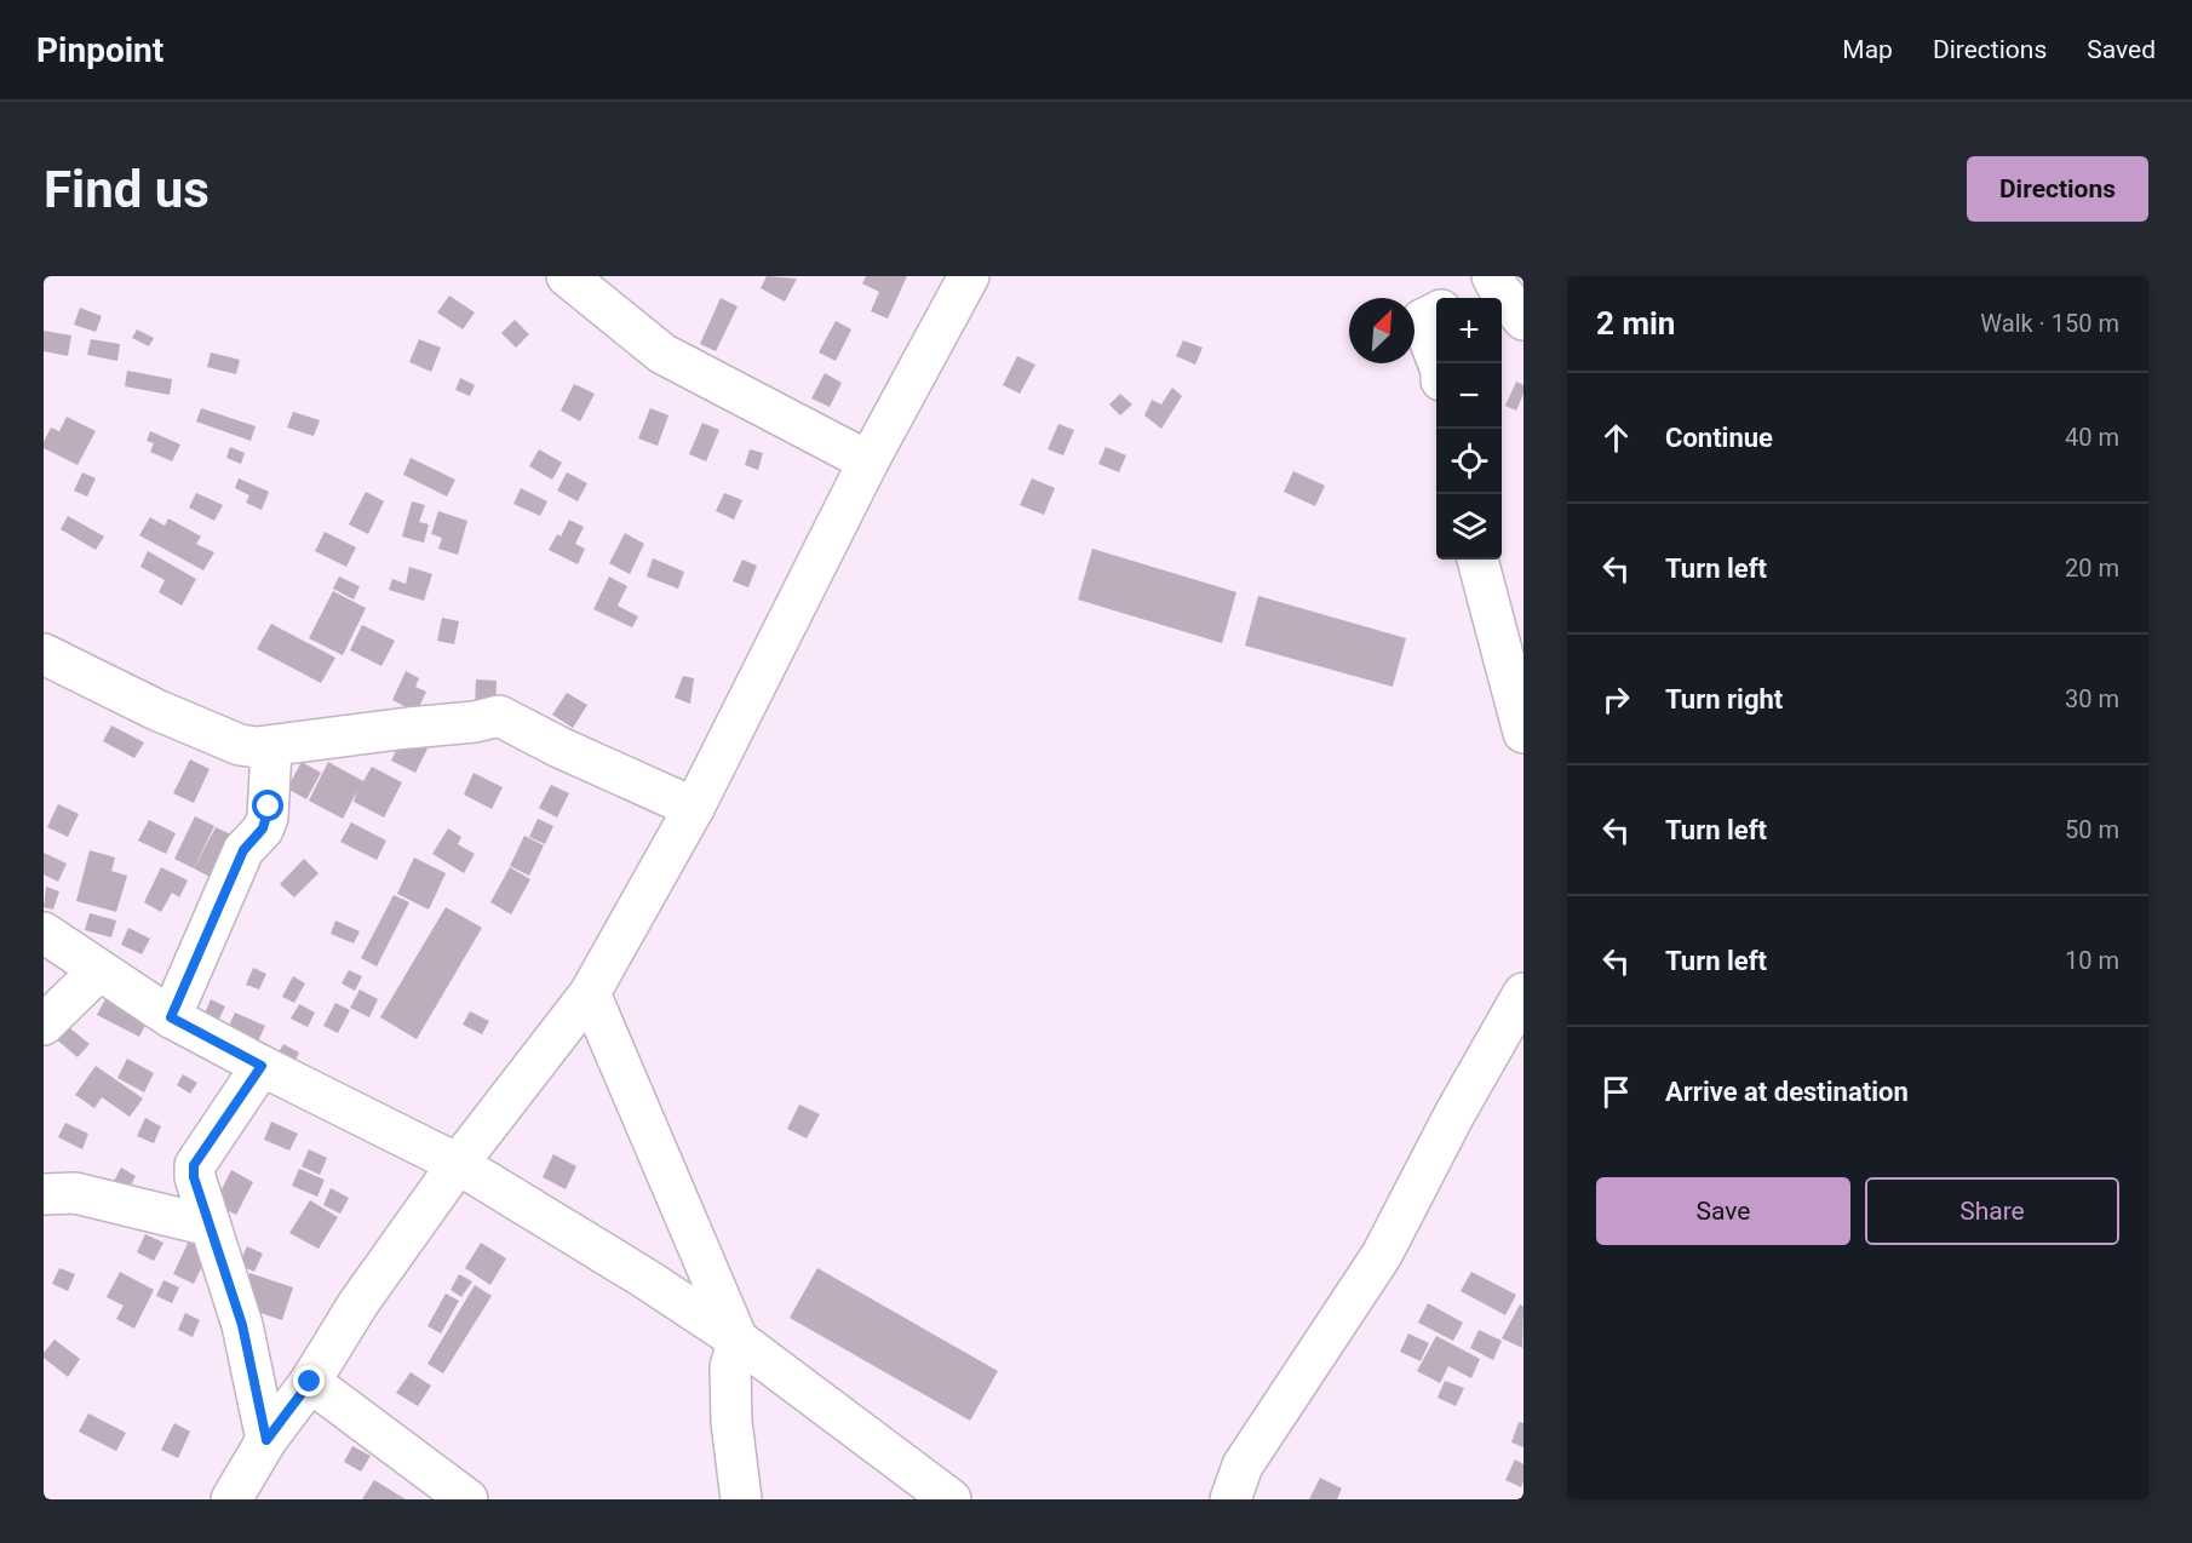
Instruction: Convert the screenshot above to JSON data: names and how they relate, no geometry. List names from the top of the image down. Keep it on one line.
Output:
{"north":"top right","page":{"header":"Pinpoint","nav":["Map","Directions","Saved"],"buttons":["Directions",["Save","Share"]],"title":"Find us","heading":["2 min","Walk · 150 m"],"map_buttons":["+","−"],"list":[["Continue","40 m"],["Turn left","20 m"],["Turn right","30 m"],["Turn left","50 m"],["Turn left","10 m"],"Arrive at destination"]}}
